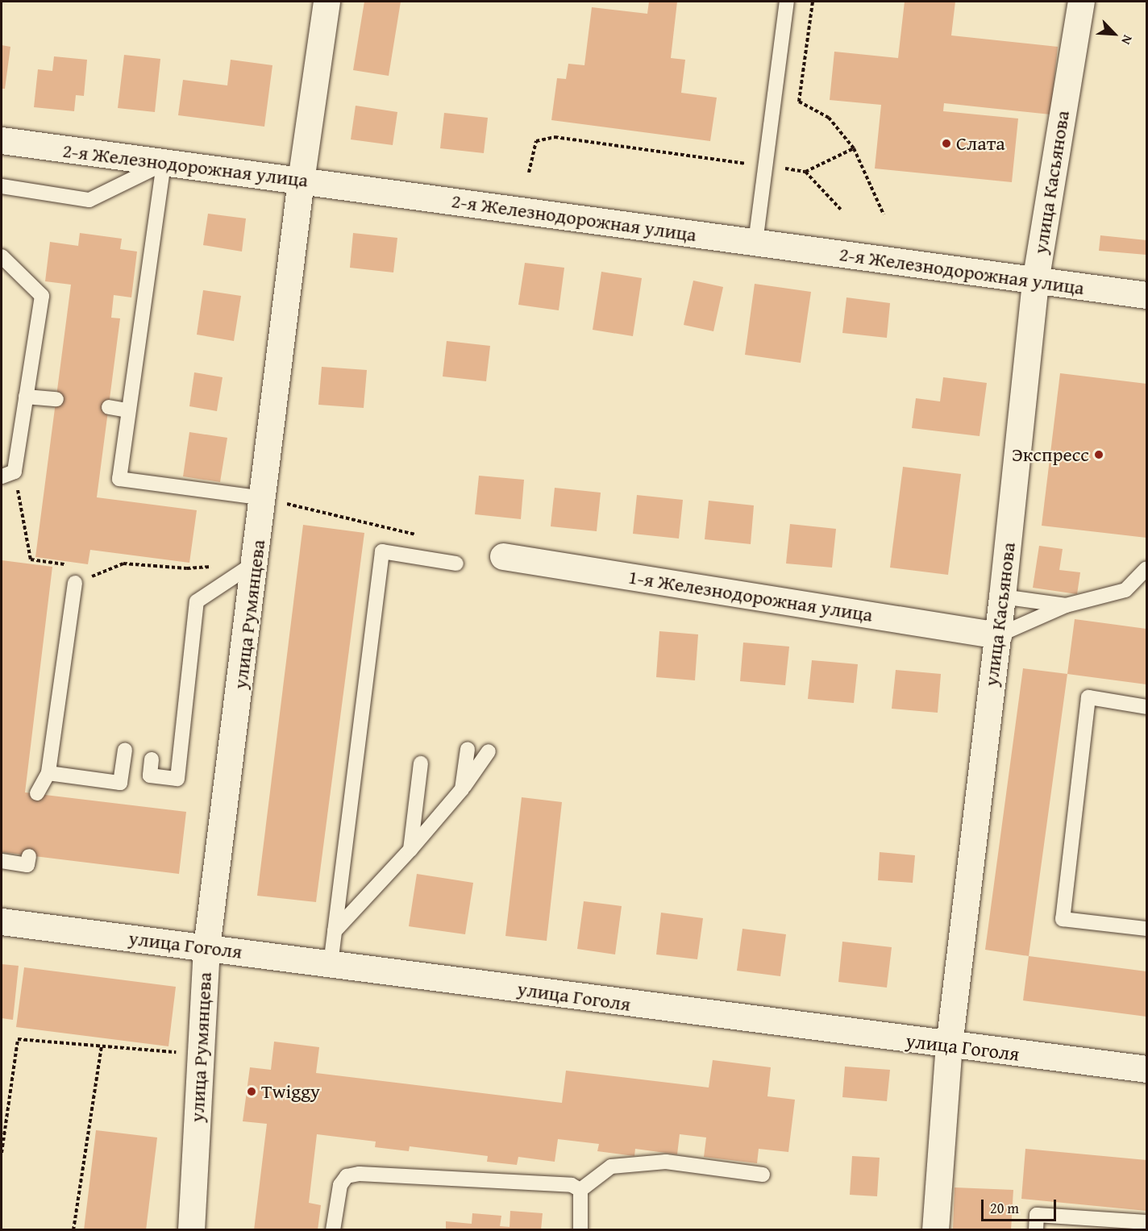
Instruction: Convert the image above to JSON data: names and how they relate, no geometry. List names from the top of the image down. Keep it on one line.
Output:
{"streets":{"street":["2-я Железнодорожная улица","улица Касьянова","1-я Железнодорожная улица","улица Румянцева","улица Гоголя"]},"crossings":[["2-я Железнодорожная улица","улица Касьянова"],["2-я Железнодорожная улица","улица Румянцева"],["улица Касьянова","1-я Железнодорожная улица"],["улица Касьянова","улица Гоголя"],["улица Румянцева","улица Гоголя"]],"places":["Слата","Экспресс","Twiggy"],"scale_bar":"20 m","north":"bottom right"}
